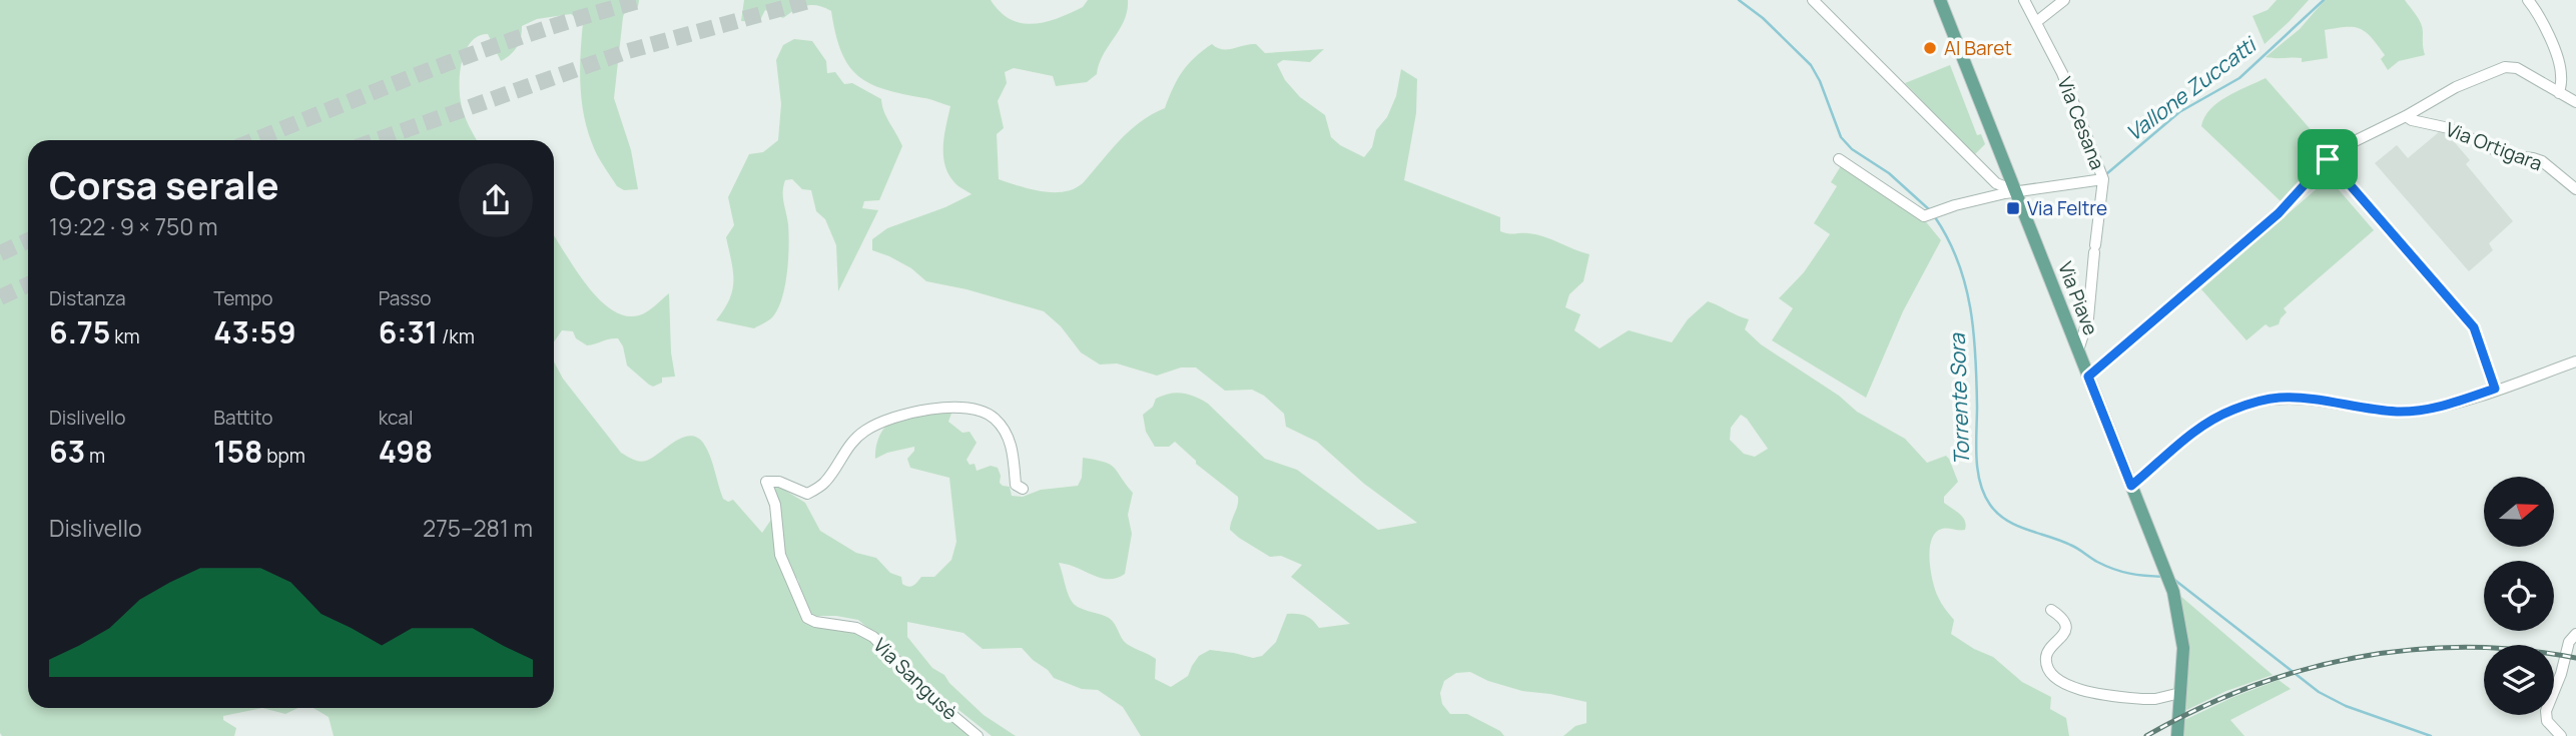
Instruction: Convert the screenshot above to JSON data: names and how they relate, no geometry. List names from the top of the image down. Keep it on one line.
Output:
{"streets":{"main road":["Via Piave"],"street":["Via Cesana","Via Ortigara","Via Sangusè"]},"crossings":[["Via Cesana","Via Piave"]],"water":["Vallone Zuccatti","Torrente Sora"],"places":{"other":["Al Baret"],"transit":["Via Feltre"]},"north":"right","page":{"heading":["Corsa serale","19:22 · 9 × 750 m"],"stats":[["Distanza","6.75 km"],["Tempo","43:59"],["Passo","6:31 /km"],["Dislivello","63 m"],["Battito","158 bpm"],["kcal","498"]],"chart":["Dislivello","275–281 m"]}}
